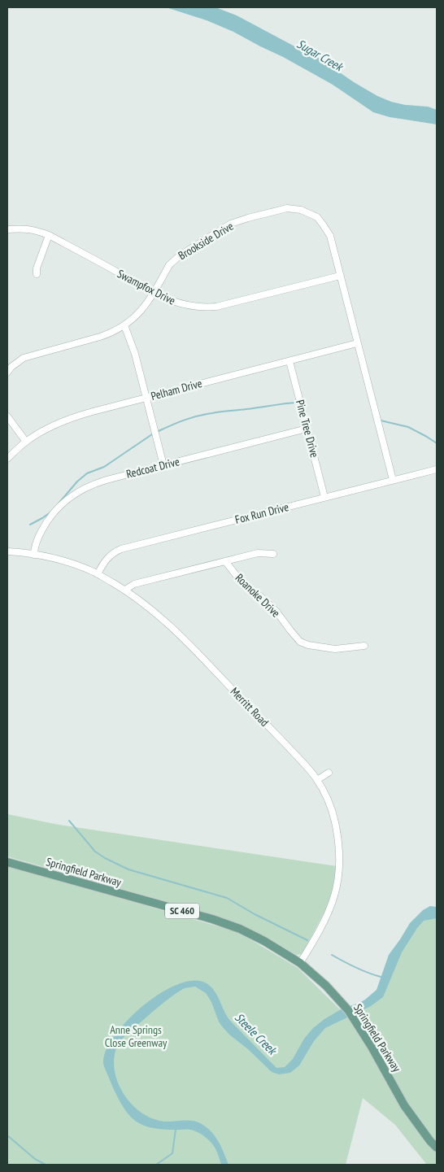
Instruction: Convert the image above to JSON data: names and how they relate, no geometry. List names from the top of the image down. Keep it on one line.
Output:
{"streets":{"main road":["Springfield Parkway","SC 460"],"street":["Brookside Drive","Swampfox Drive","Pelham Drive","Pine Tree Drive","Redcoat Drive","Fox Run Drive","Roanoke Drive","Merritt Road"]},"crossings":[["Brookside Drive","Swampfox Drive"],["Brookside Drive","Pelham Drive"],["Brookside Drive","Fox Run Drive"],["Pelham Drive","Pine Tree Drive"],["Pine Tree Drive","Redcoat Drive"],["Pine Tree Drive","Fox Run Drive"],["Redcoat Drive","Merritt Road"],["Fox Run Drive","Merritt Road"],["Merritt Road","Springfield Parkway"]],"water":["Sugar Creek","Steele Creek"],"parks":["Anne Springs Close Greenway"]}
